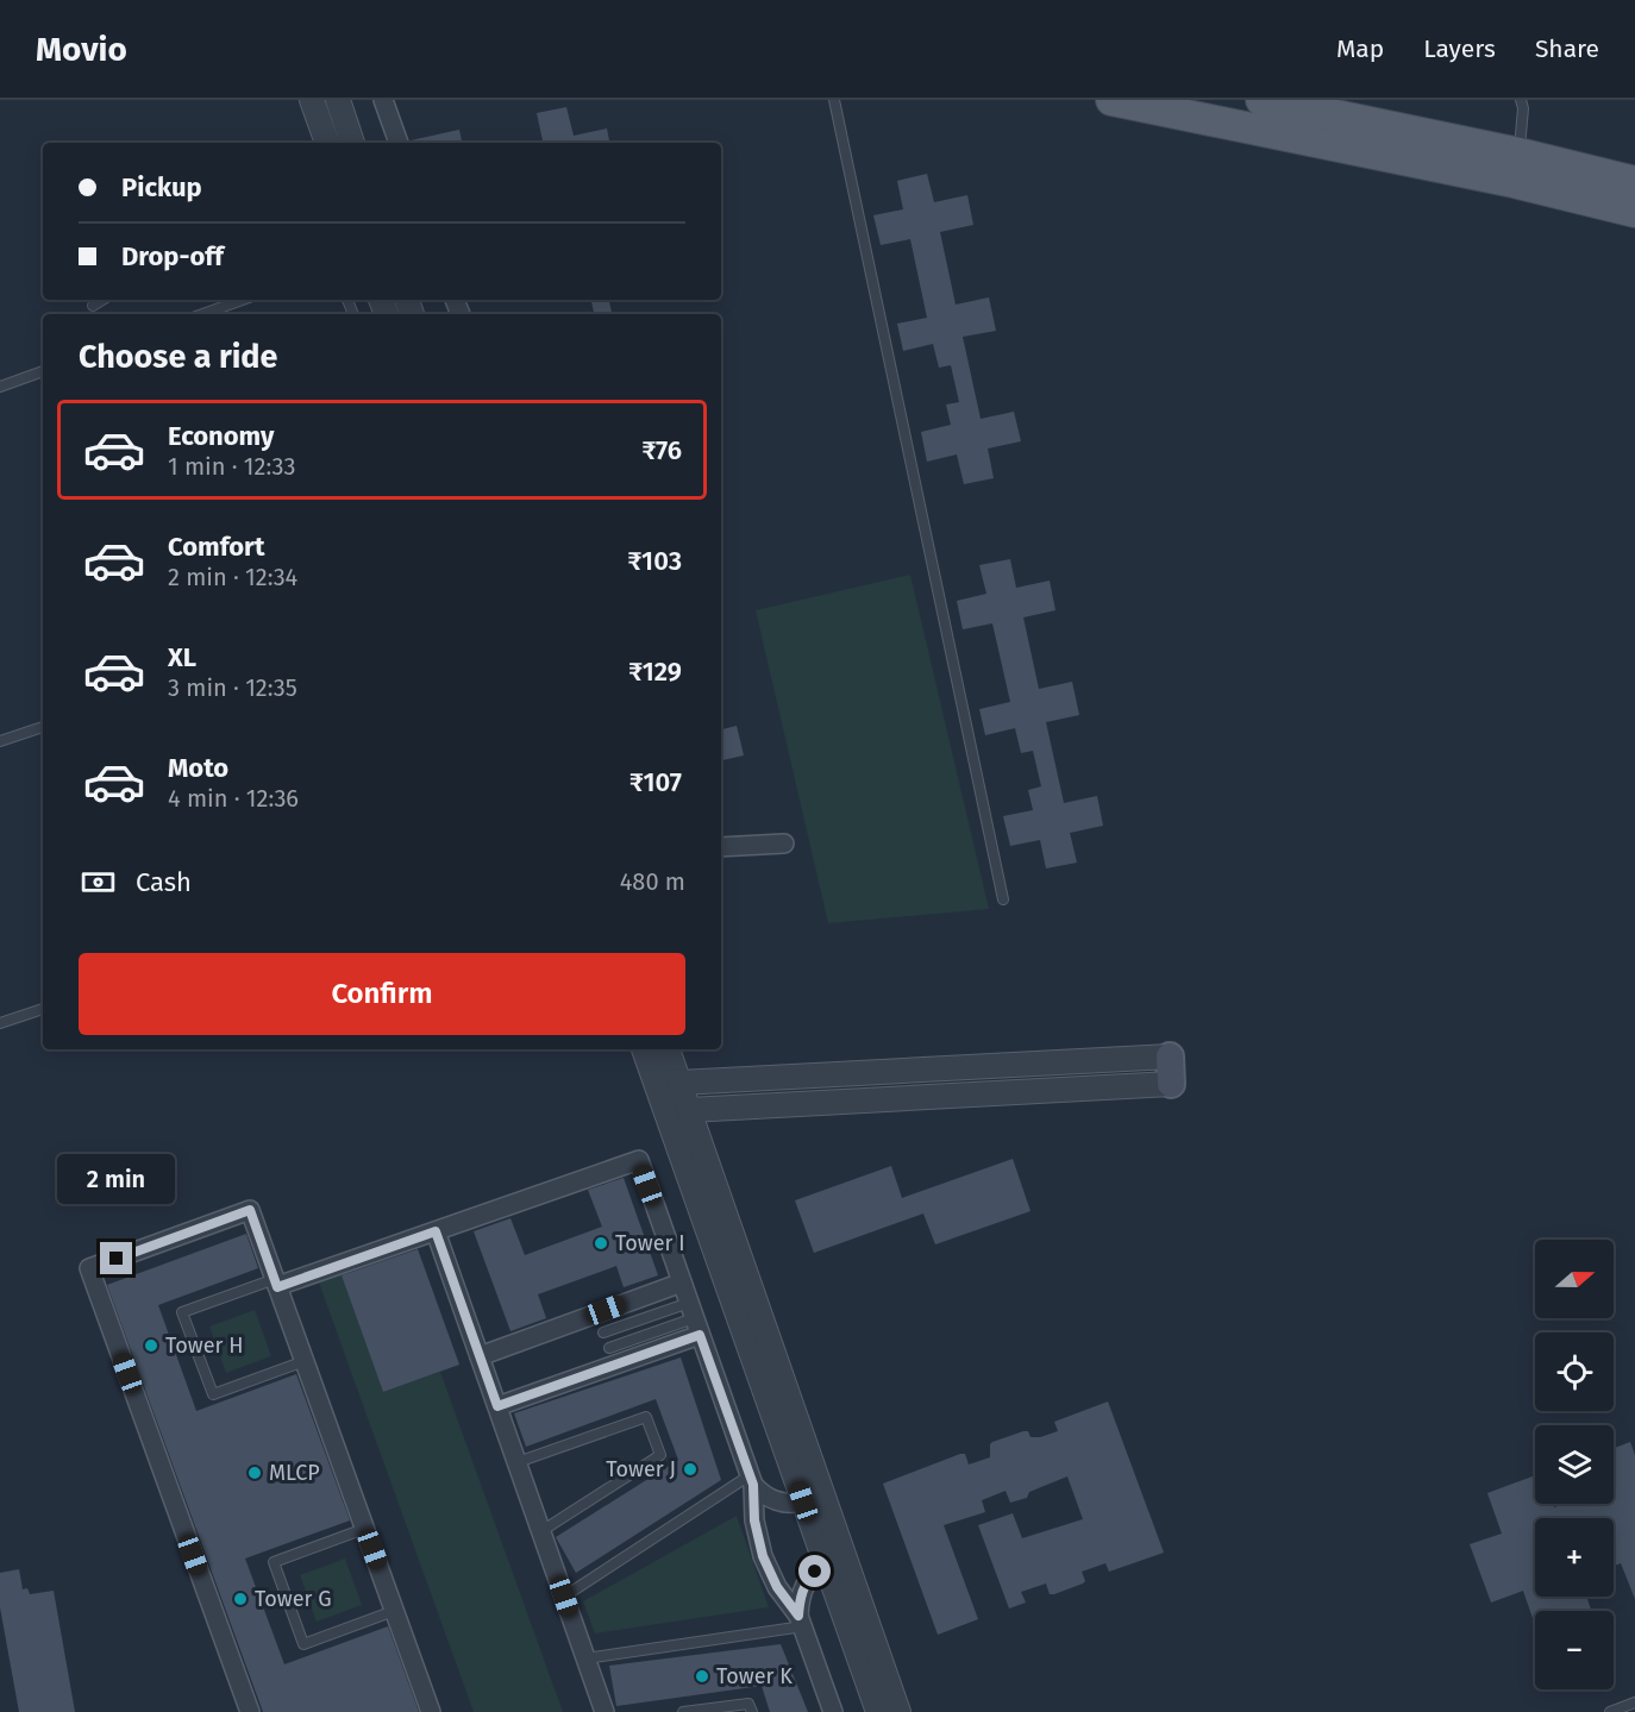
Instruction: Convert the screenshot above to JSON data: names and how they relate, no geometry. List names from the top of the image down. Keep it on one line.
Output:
{"places":["Tower I","Tower H","Tower J","MLCP","Tower G","Tower K"],"north":"right","page":{"header":"Movio","nav":["Map","Layers","Share"],"banner":["Pickup","Drop-off"],"heading":"Choose a ride","list":[{"name":"Economy","note":"1 min · 12:33","value":"₹76"},{"name":"Comfort","note":"2 min · 12:34","value":"₹103"},{"name":"XL","note":"3 min · 12:35","value":"₹129"},{"name":"Moto","note":"4 min · 12:36","value":"₹107"}],"pay":["Cash","480 m"],"buttons":"Confirm","bubble":"2 min","map_buttons":["+","−"]}}
